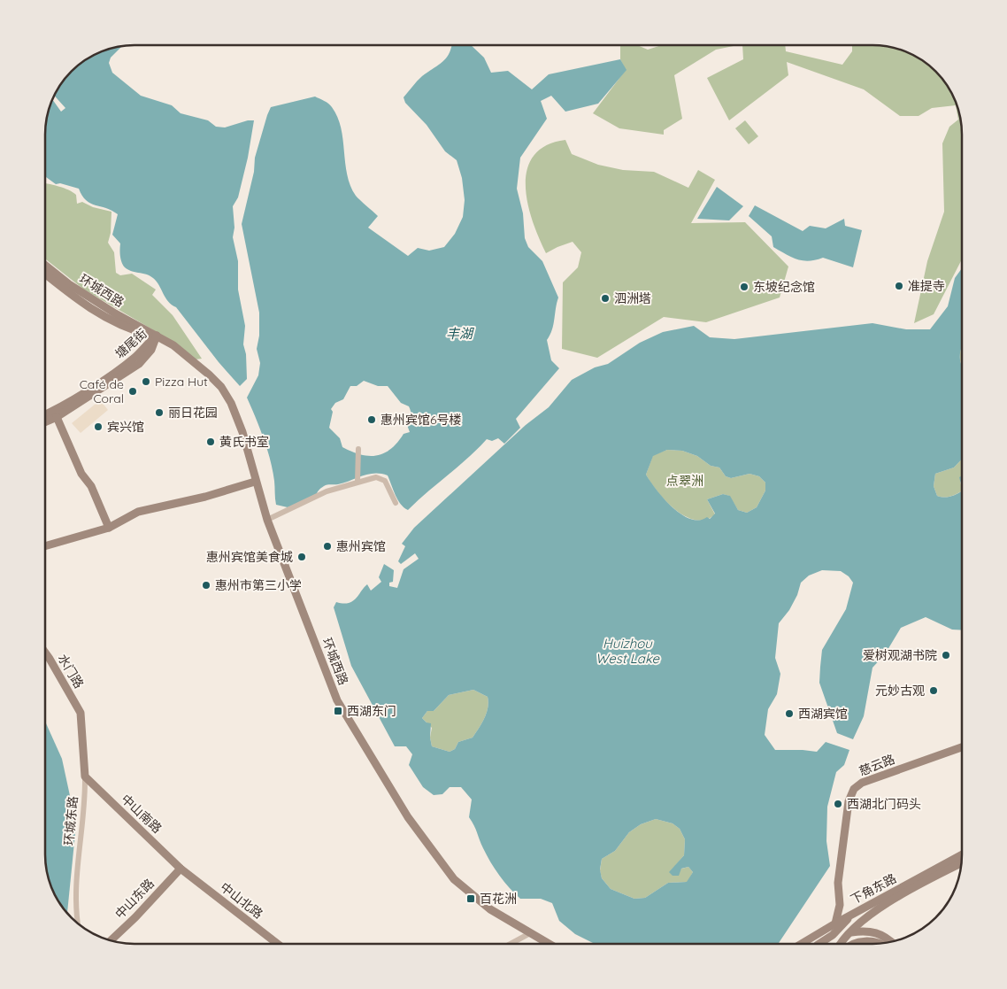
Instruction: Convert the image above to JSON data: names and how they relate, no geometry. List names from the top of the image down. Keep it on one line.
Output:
{"streets":{"street":["环城西路","塘尾街","水门路","慈云路","中山南路","环城东路","下角东路","中山东路","中山北路"]},"crossings":[["环城西路","塘尾街"],["水门路","环城东路"],["中山南路","环城东路"],["中山南路","中山东路"],["中山南路","中山北路"],["中山东路","中山北路"]],"water":["丰湖","Huizhou West Lake"],"parks":["点翠洲"],"places":{"other":["准提寺","东坡纪念馆","泗洲塔","Pizza Hut","Café de Coral","丽日花园","惠州宾馆6号楼","宾兴馆","黄氏书室","惠州宾馆","惠州宾馆美食城","惠州市第三小学","爱树观湖书院","元妙古观","西湖宾馆","西湖北门码头"],"transit":["西湖东门","百花洲"]}}
